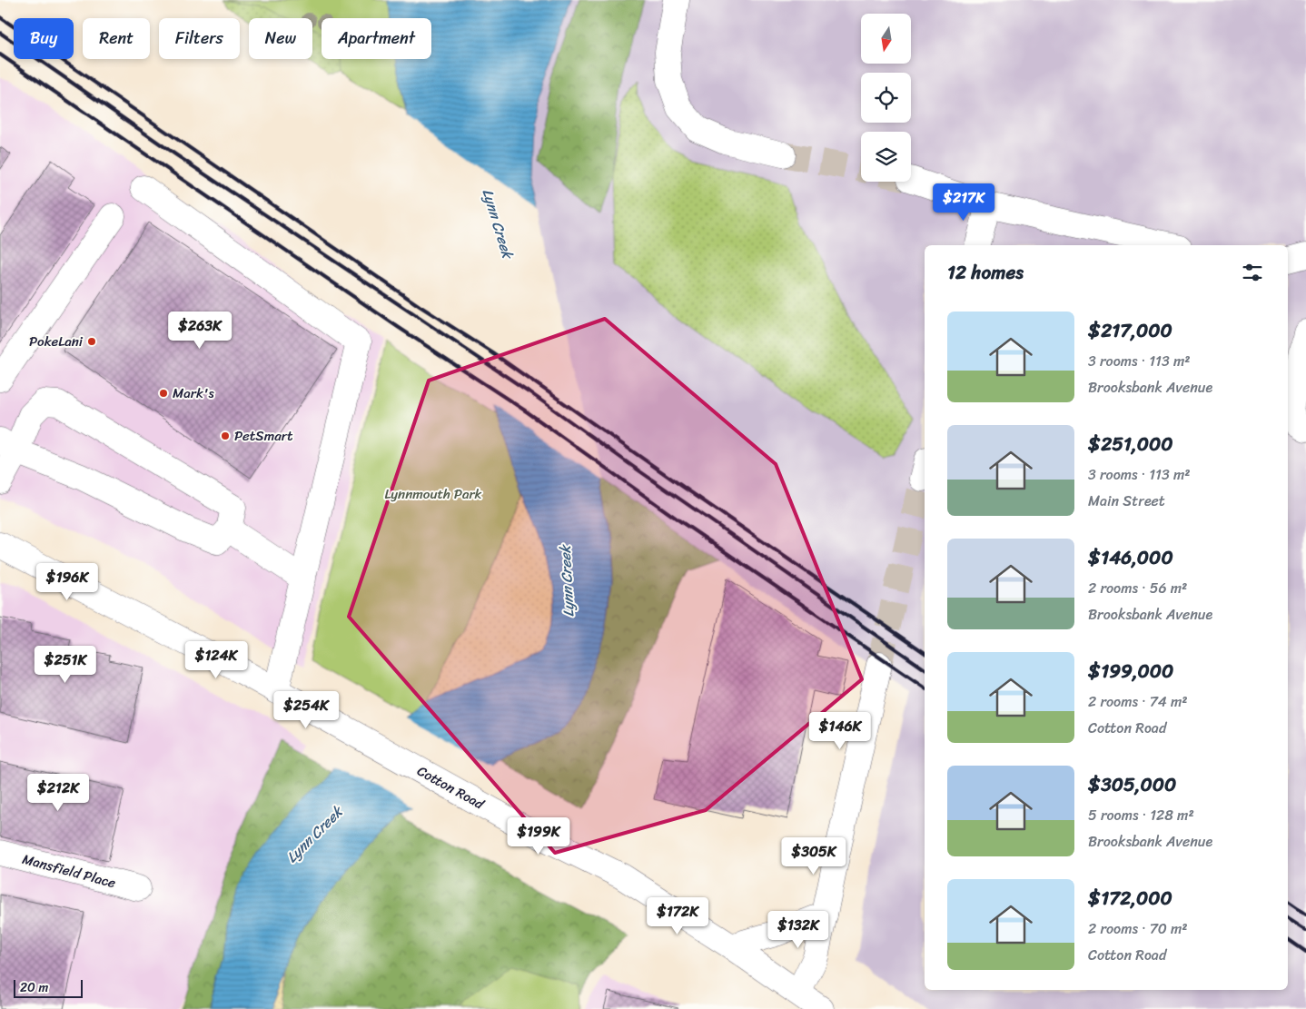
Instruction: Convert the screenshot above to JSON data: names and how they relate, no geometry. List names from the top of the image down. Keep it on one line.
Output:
{"streets":{"main road":["Cotton Road","Mansfield Place"]},"water":["Lynn Creek"],"parks":["Lynnmouth Park"],"places":["PokeLani","Mark's","PetSmart"],"scale_bar":"20 m","north":"bottom","page":{"chip":["Buy","Rent","Filters","New","Apartment"],"price":["$217K","$263K","$196K","$124K","$251K","$254K","$146K","$212K","$199K","$305K","$172K","$132K"],"heading":"12 homes","list":[{"name":"$217,000","note":"3 rooms · 113 m² · Brooksbank Avenue"},{"name":"$251,000","note":"3 rooms · 113 m² · Main Street"},{"name":"$146,000","note":"2 rooms · 56 m² · Brooksbank Avenue"},{"name":"$199,000","note":"2 rooms · 74 m² · Cotton Road"},{"name":"$305,000","note":"5 rooms · 128 m² · Brooksbank Avenue"},{"name":"$172,000","note":"2 rooms · 70 m² · Cotton Road"}],"scale":"20 m"}}
